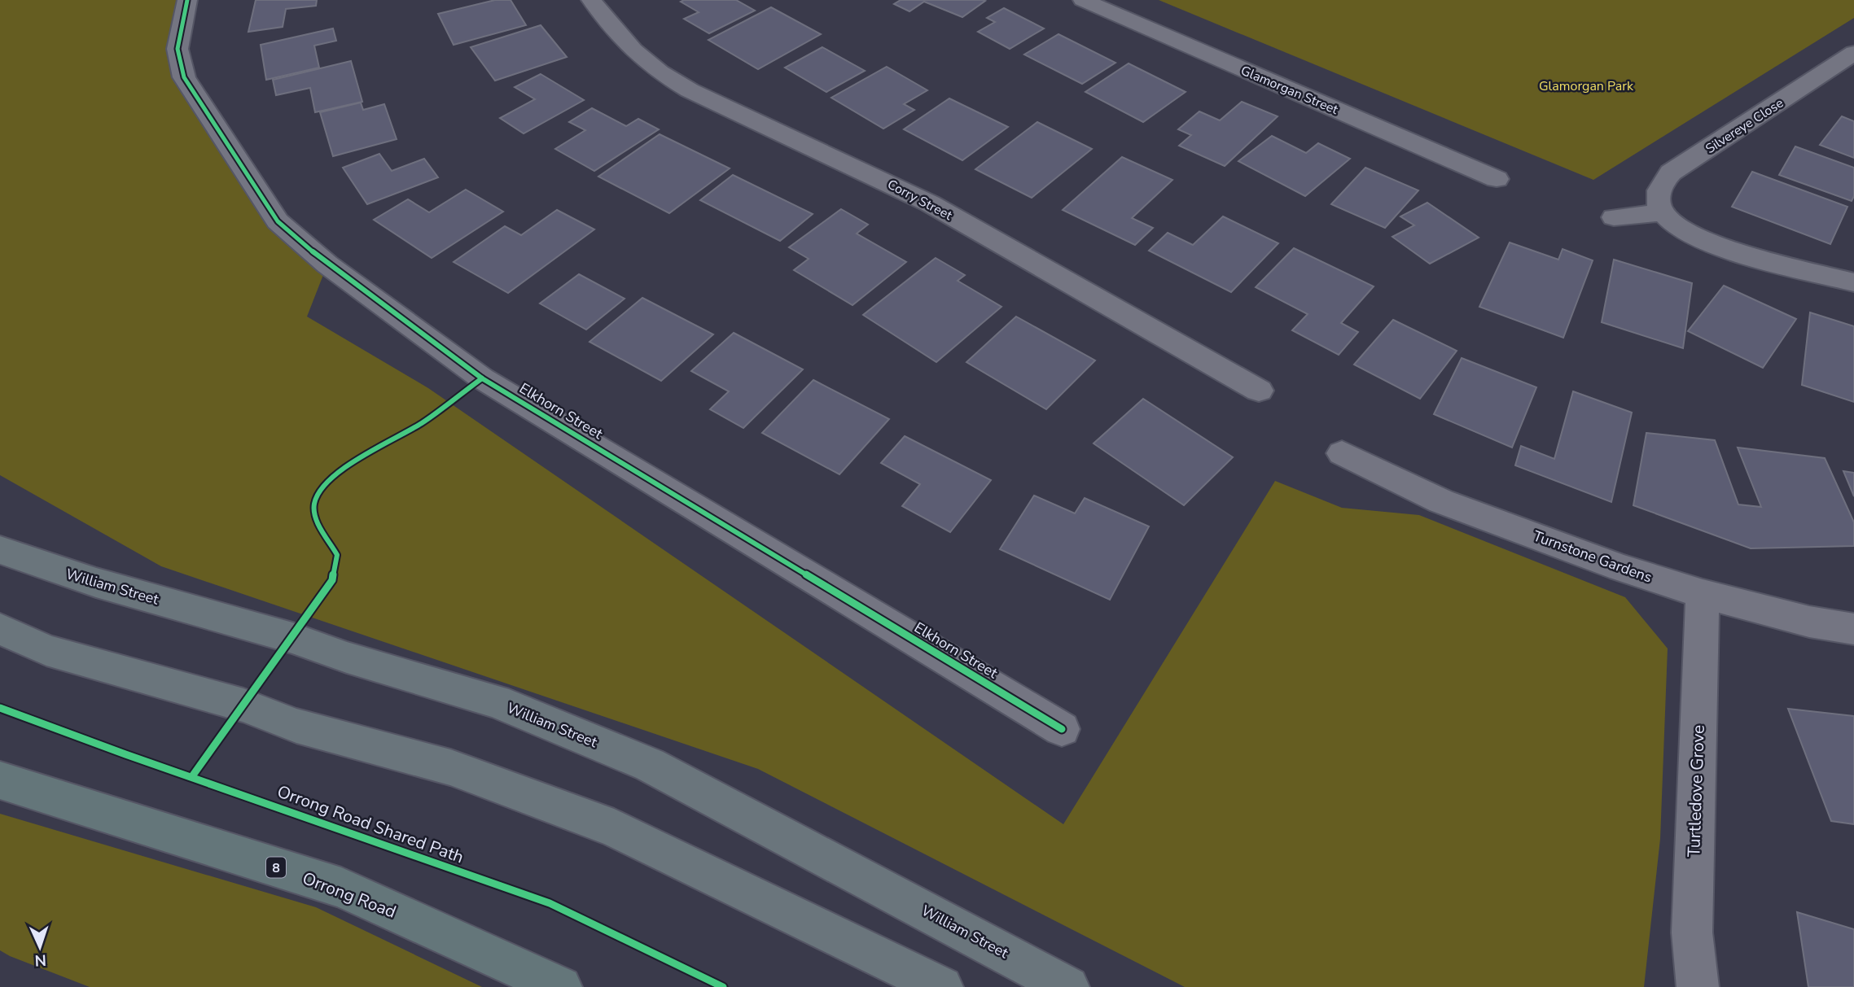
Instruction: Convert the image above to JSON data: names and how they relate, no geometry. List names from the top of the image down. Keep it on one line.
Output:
{"streets":{"highway":["8","Orrong Road"],"main road":["William Street"],"street":["Glamorgan Street","Silvereye Close","Corry Street","Elkhorn Street","Turnstone Gardens","Turtledove Grove"],"cycle path":["Orrong Road Shared Path"]},"crossings":[["Turnstone Gardens","Turtledove Grove"]],"parks":["Glamorgan Park"],"north":"bottom"}
